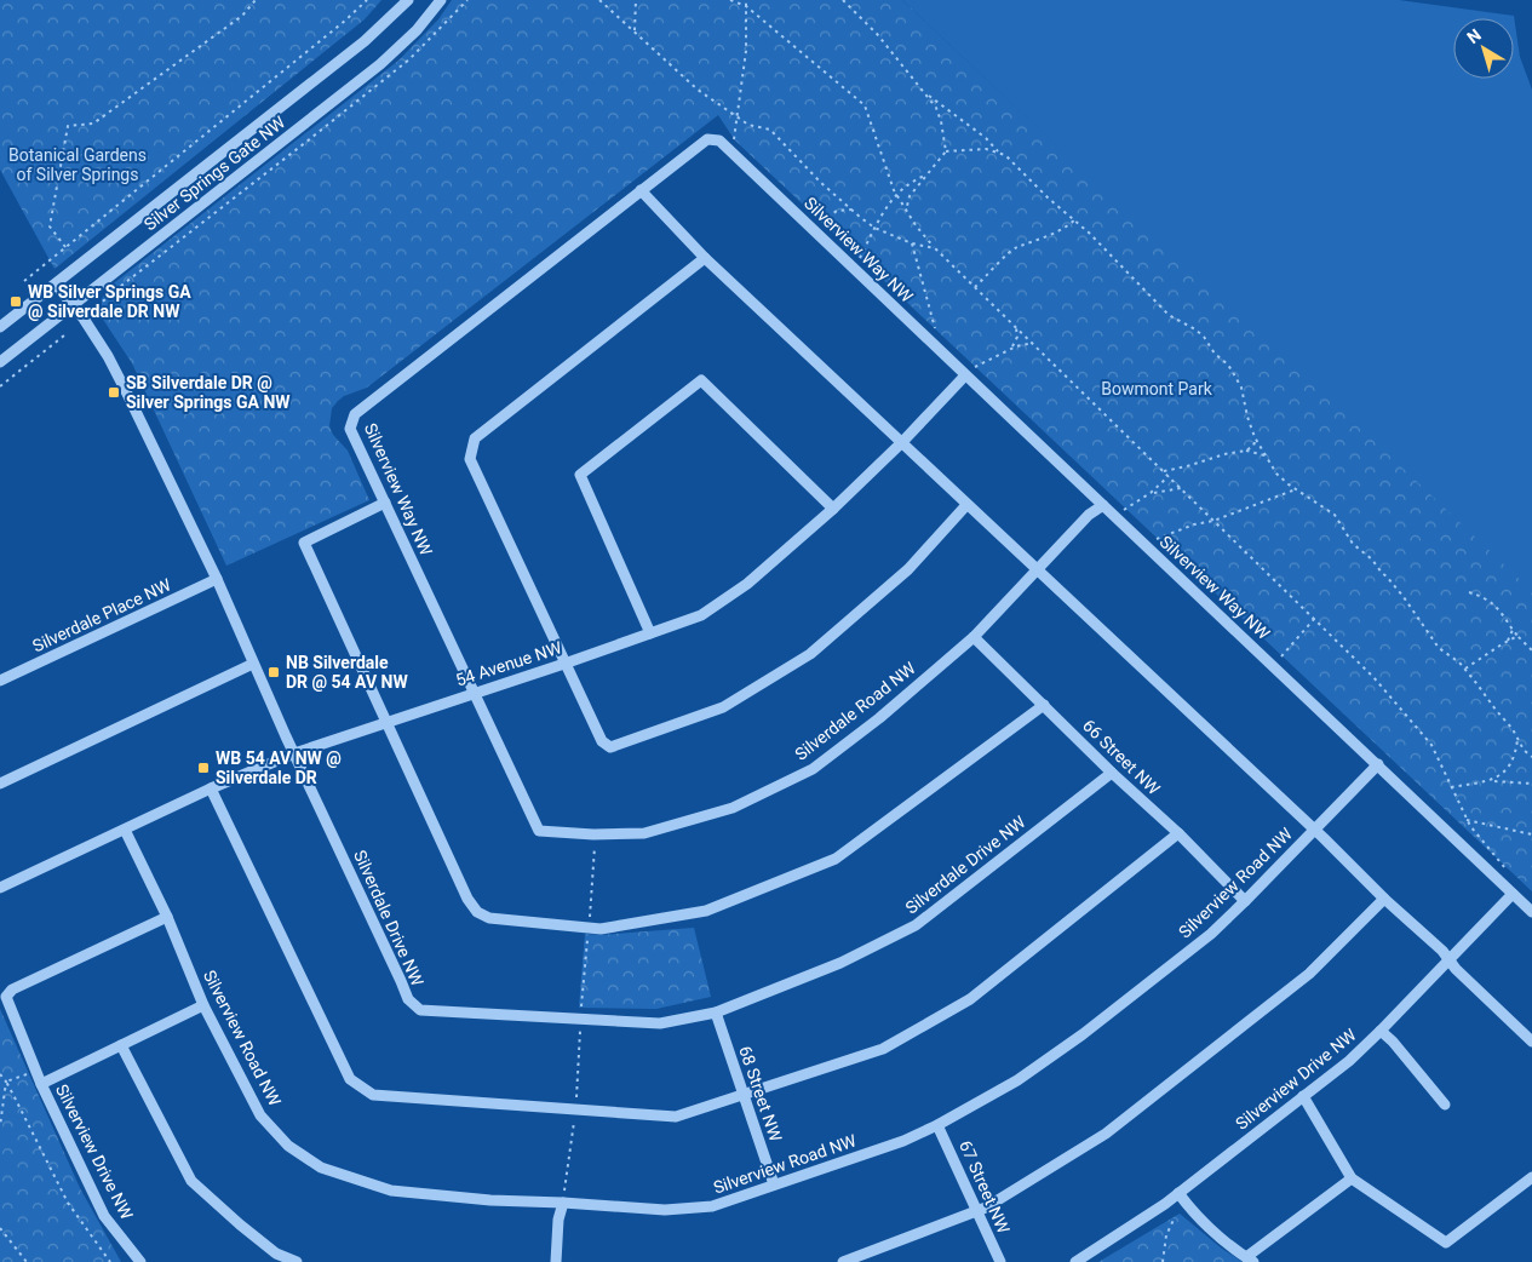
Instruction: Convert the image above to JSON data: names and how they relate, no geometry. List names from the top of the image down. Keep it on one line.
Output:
{"streets":{"street":["Silver Springs Gate NW","Silverview Way NW","Silverdale Place NW","54 Avenue NW","Silverdale Road NW","66 Street NW","Silverdale Drive NW","Silverview Road NW","Silverview Drive NW","68 Street NW","67 Street NW"]},"crossings":[["Silver Springs Gate NW","Silverdale Drive NW"],["Silverview Way NW","54 Avenue NW"],["Silverview Way NW","Silverdale Road NW"],["Silverview Way NW","Silverview Road NW"],["Silverview Way NW","Silverview Drive NW"],["Silverdale Place NW","Silverdale Drive NW"],["54 Avenue NW","Silverdale Road NW"],["54 Avenue NW","Silverdale Drive NW"],["54 Avenue NW","Silverview Road NW"],["Silverdale Road NW","66 Street NW"],["66 Street NW","Silverdale Drive NW"],["66 Street NW","Silverview Road NW"],["Silverdale Drive NW","68 Street NW"],["Silverview Road NW","Silverview Drive NW"],["Silverview Road NW","68 Street NW"],["Silverview Road NW","67 Street NW"]],"parks":["Botanical Gardens of Silver Springs","Bowmont Park"],"places":{"transit":["WB Silver Springs GA @ Silverdale DR NW","SB Silverdale DR @ Silver Springs GA NW","NB Silverdale DR @ 54 AV NW","WB 54 AV NW @ Silverdale DR"]},"north":"top left"}
